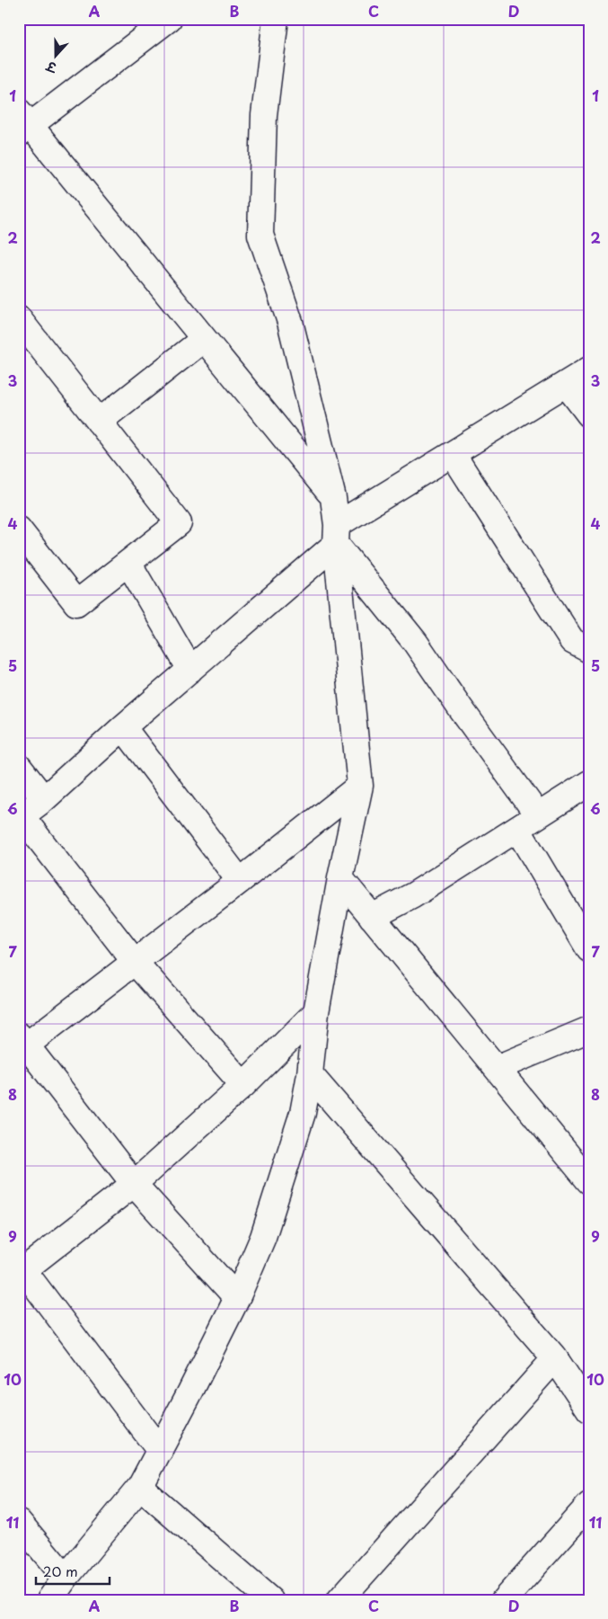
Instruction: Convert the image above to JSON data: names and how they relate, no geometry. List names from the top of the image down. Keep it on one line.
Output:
{"scale_bar":"20 m","north":"bottom","grid":{"columns":["A","B","C","D"],"rows":["1","2","3","4","5","6","7","8","9","10","11"]}}
